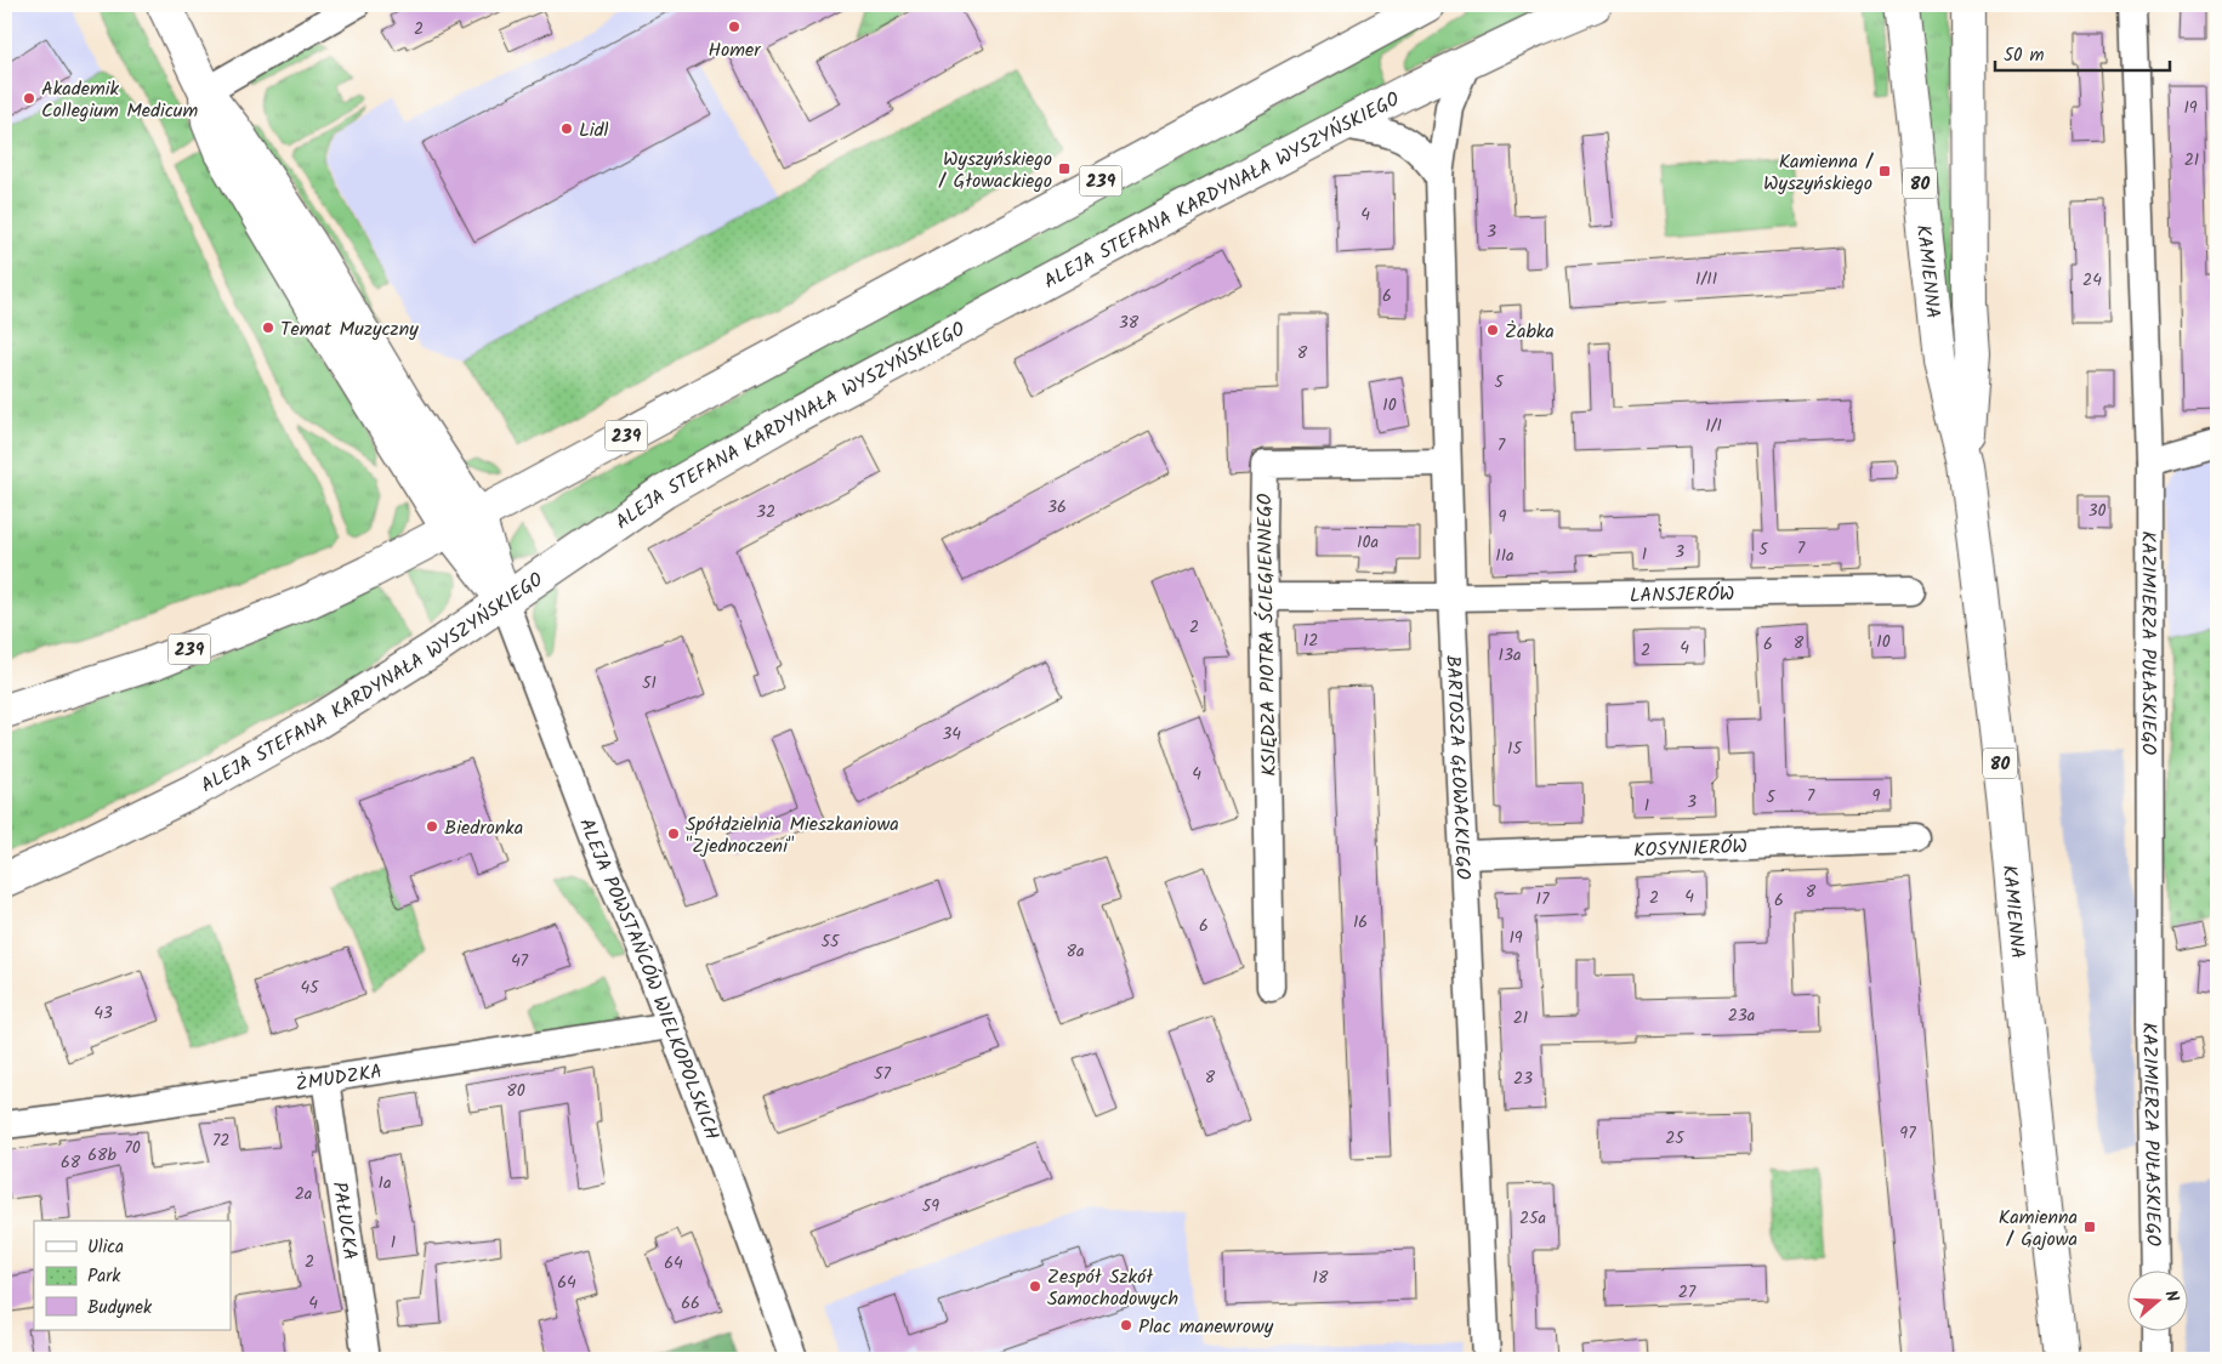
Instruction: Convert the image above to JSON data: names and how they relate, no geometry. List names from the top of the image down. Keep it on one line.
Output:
{"streets":{"main road":["239","80","ALEJA STEFANA KARDYNAŁA WYSZYŃSKIEGO","KAMIENNA","ALEJA POWSTAŃCÓW WIELKOPOLSKICH"],"street":["LANSJERÓW","KSIĘDZA PIOTRA ŚCIEGIENNEGO","KAZIMIERZA PUŁASKIEGO","BARTOSZA GŁOWACKIEGO","KOSYNIERÓW","ŻMUDZKA","PAŁUCKA"]},"crossings":[["239","ALEJA POWSTAŃCÓW WIELKOPOLSKICH"],["ALEJA STEFANA KARDYNAŁA WYSZYŃSKIEGO","BARTOSZA GŁOWACKIEGO"],["ALEJA STEFANA KARDYNAŁA WYSZYŃSKIEGO","ALEJA POWSTAŃCÓW WIELKOPOLSKICH"],["LANSJERÓW","KSIĘDZA PIOTRA ŚCIEGIENNEGO"],["LANSJERÓW","BARTOSZA GŁOWACKIEGO"],["KSIĘDZA PIOTRA ŚCIEGIENNEGO","BARTOSZA GŁOWACKIEGO"],["BARTOSZA GŁOWACKIEGO","KOSYNIERÓW"],["ALEJA POWSTAŃCÓW WIELKOPOLSKICH","ŻMUDZKA"],["ŻMUDZKA","PAŁUCKA"]],"places":{"other":["Homer","Akademik Collegium Medicum","Lidl","Temat Muzyczny","Żabka","Biedronka","Spółdzielnia Mieszkaniowa \"Zjednoczeni\"","Zespół Szkół Samochodowych","Plac manewrowy"],"transit":["Wyszyńskiego / Głowackiego","Kamienna / Wyszyńskiego","Kamienna / Gajowa"]},"house_numbers":["2","19","21","4","3","1/II","24","6","38","8","5","10","1/I","7","36","30","32","9","10a","7","5","3","1","11a","2","12","10","8","6","4","2","13a","51","34","15","4","7","9","5","3","1","8","4","2","17","6","16","6","19","55","8a","47","45","43","23a","21","57","8","23","80","97","25","72","70","68b","68","1a","2a","59","25a","1","2","64","18","64","27","4","66"],"legend":["Ulica","Park","Budynek"],"scale_bar":"50 m","north":"right"}
